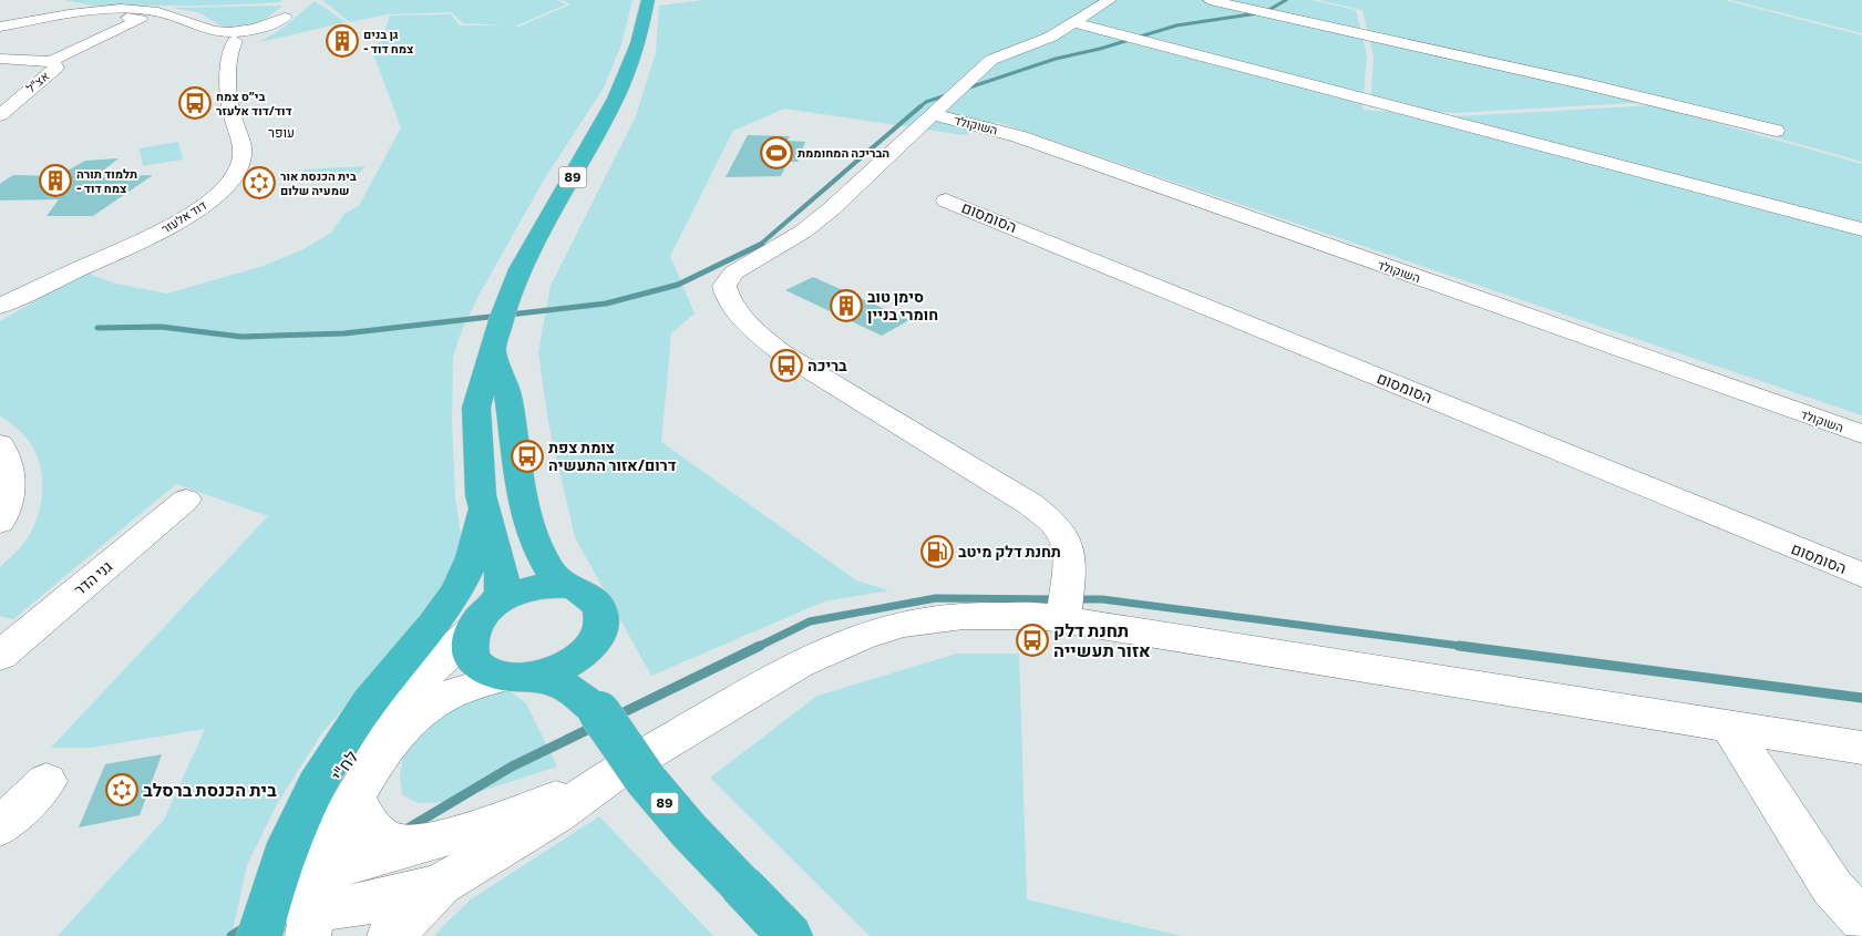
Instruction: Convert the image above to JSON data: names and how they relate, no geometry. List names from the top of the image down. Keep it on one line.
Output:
{"streets":{"highway":["89"],"street":["אצ\"ל","השוקולד","דוד אלעזר","הסומסום","גני הדר","לח\"י"]},"crossings":[["89","לח\"י"]],"districts":["עופר"],"places":{"building":["גן בנים - צמח דוד","תלמוד תורה - צמח דוד","סימן טוב חומרי בניין"],"bus stop":["בי״ס צמח דוד/דוד אלעזר","בריכה","צומת צפת דרום/אזור התעשיה","תחנת דלק אזור תעשייה"],"sports":["הבריכה המחוממת"],"synagogue":["בית הכנסת אור שמעיה שלום","בית הכנסת ברסלב"],"fuel station":["תחנת דלק מיטב"]}}
